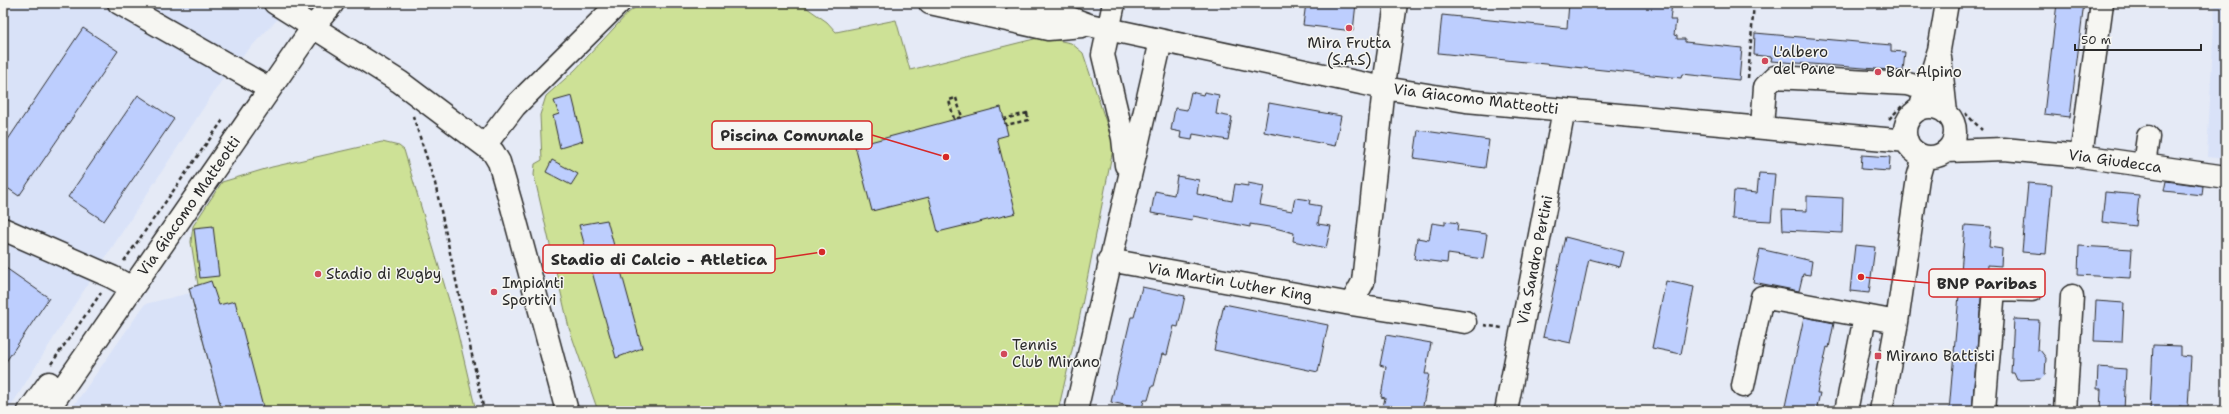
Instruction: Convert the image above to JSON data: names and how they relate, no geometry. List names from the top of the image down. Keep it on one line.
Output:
{"streets":{"street":["Via Giacomo Matteotti","Via Giudecca","Via Sandro Pertini","Via Martin Luther King"]},"crossings":[["Via Giacomo Matteotti","Via Giudecca"],["Via Giacomo Matteotti","Via Sandro Pertini"]],"places":{"other":["Mira Frutta (S.A.S)","L'albero del Pane","Bar Alpino","Piscina Comunale","Stadio di Calcio - Atletica","Stadio di Rugby","BNP Paribas","Impianti Sportivi","Tennis Club Mirano"],"transit":["Mirano Battisti"]},"scale_bar":"50 m"}
